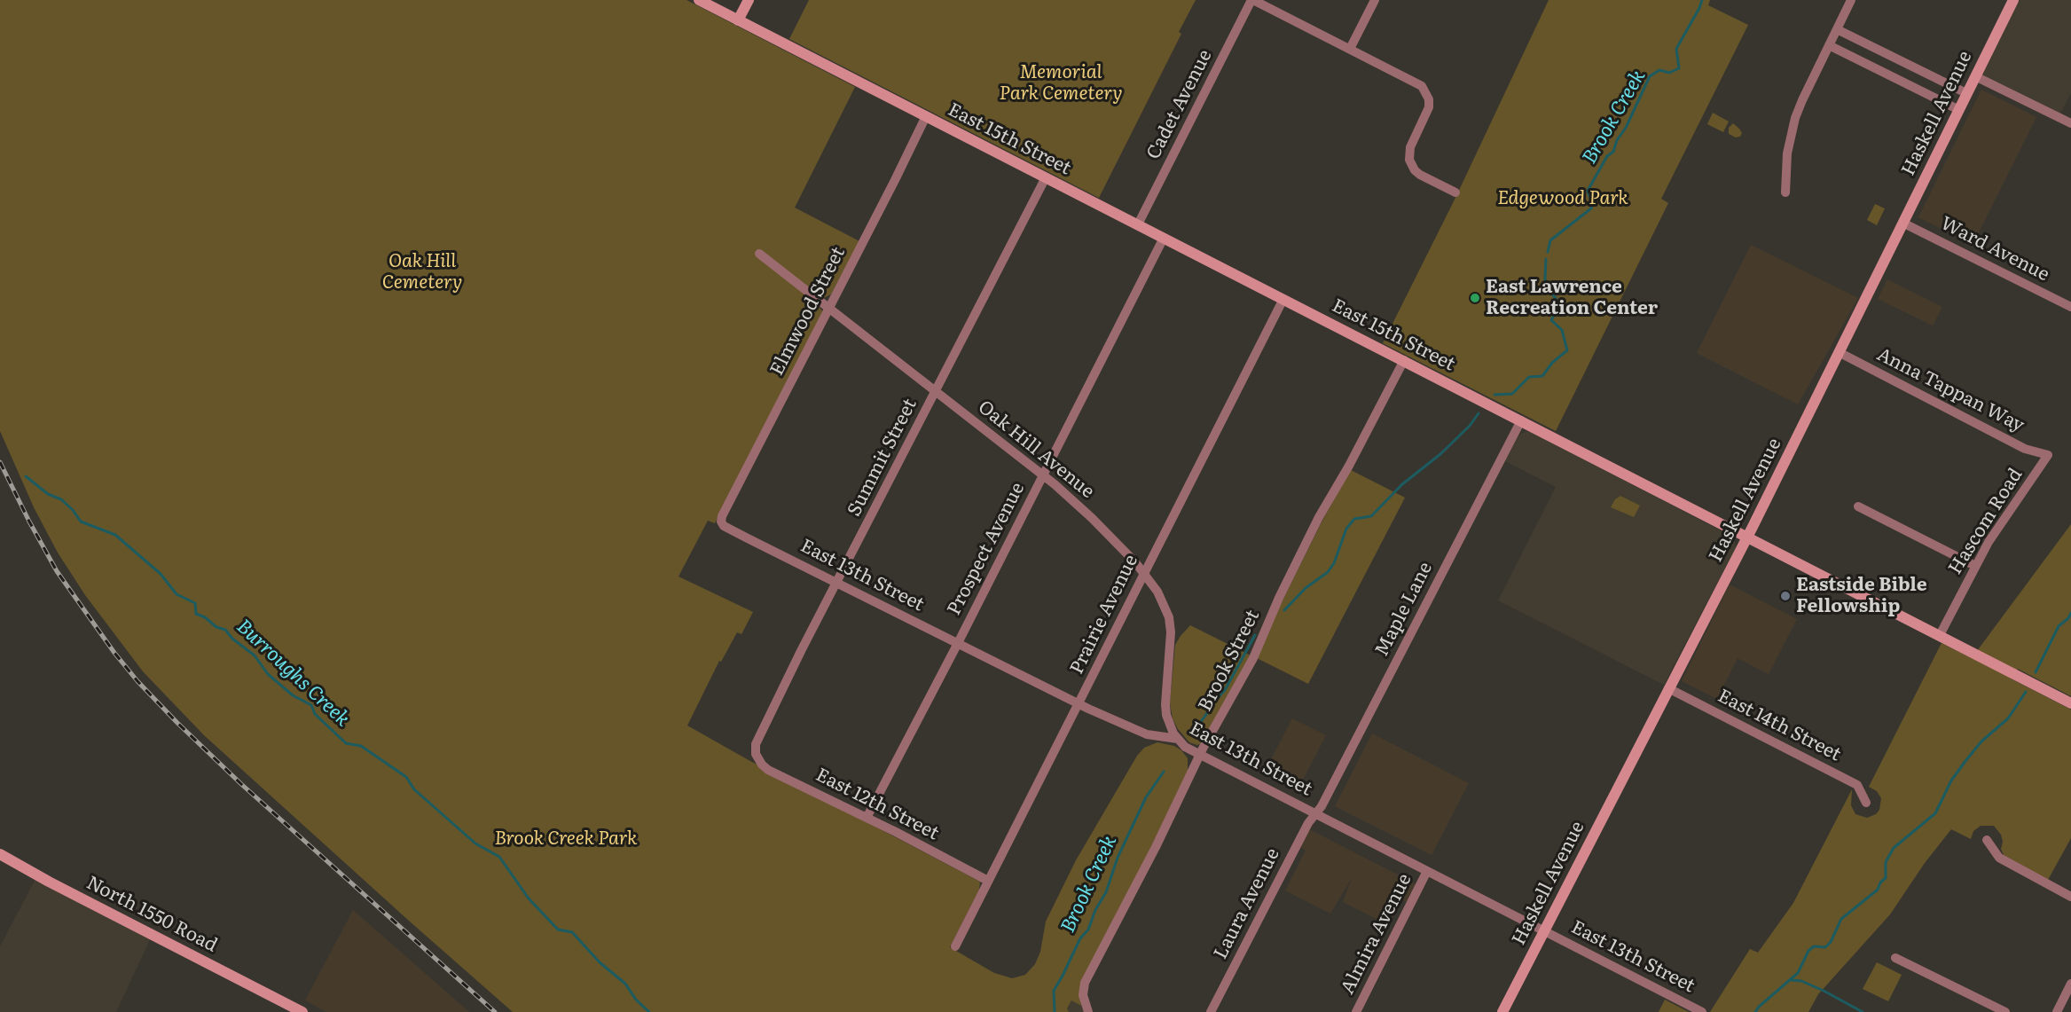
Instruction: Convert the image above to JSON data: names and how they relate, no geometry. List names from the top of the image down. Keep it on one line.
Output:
{"streets":{"main road":["Haskell Avenue","East 15th Street","North 1550 Road"],"street":["Cadet Avenue","Ward Avenue","Elmwood Street","Anna Tappan Way","Oak Hill Avenue","Summit Street","Hascom Road","Prospect Avenue","East 13th Street","Maple Lane","Prairie Avenue","Brook Street","East 14th Street","East 12th Street","Laura Avenue","Almira Avenue"]},"crossings":[["Cadet Avenue","East 15th Street"],["Haskell Avenue","East 15th Street"],["Haskell Avenue","Ward Avenue"],["Haskell Avenue","Anna Tappan Way"],["Haskell Avenue","East 13th Street"],["Haskell Avenue","East 14th Street"],["East 15th Street","Elmwood Street"],["East 15th Street","Summit Street"],["East 15th Street","Hascom Road"],["East 15th Street","Prospect Avenue"],["East 15th Street","Maple Lane"],["East 15th Street","Prairie Avenue"],["East 15th Street","Brook Street"],["Elmwood Street","Oak Hill Avenue"],["Elmwood Street","East 13th Street"],["Anna Tappan Way","Hascom Road"],["Oak Hill Avenue","Summit Street"],["Oak Hill Avenue","Prospect Avenue"],["Oak Hill Avenue","East 13th Street"],["Oak Hill Avenue","Prairie Avenue"],["Summit Street","East 13th Street"],["Summit Street","East 12th Street"],["Prospect Avenue","East 13th Street"],["Prospect Avenue","East 12th Street"],["East 13th Street","Maple Lane"],["East 13th Street","Prairie Avenue"],["East 13th Street","Brook Street"],["East 13th Street","Laura Avenue"],["East 13th Street","Almira Avenue"],["Maple Lane","Laura Avenue"],["Prairie Avenue","East 12th Street"]],"water":["Brook Creek","Burroughs Creek"],"parks":["Memorial Park Cemetery","Edgewood Park","Oak Hill Cemetery","Brook Creek Park"],"places":["East Lawrence Recreation Center","Eastside Bible Fellowship"]}
